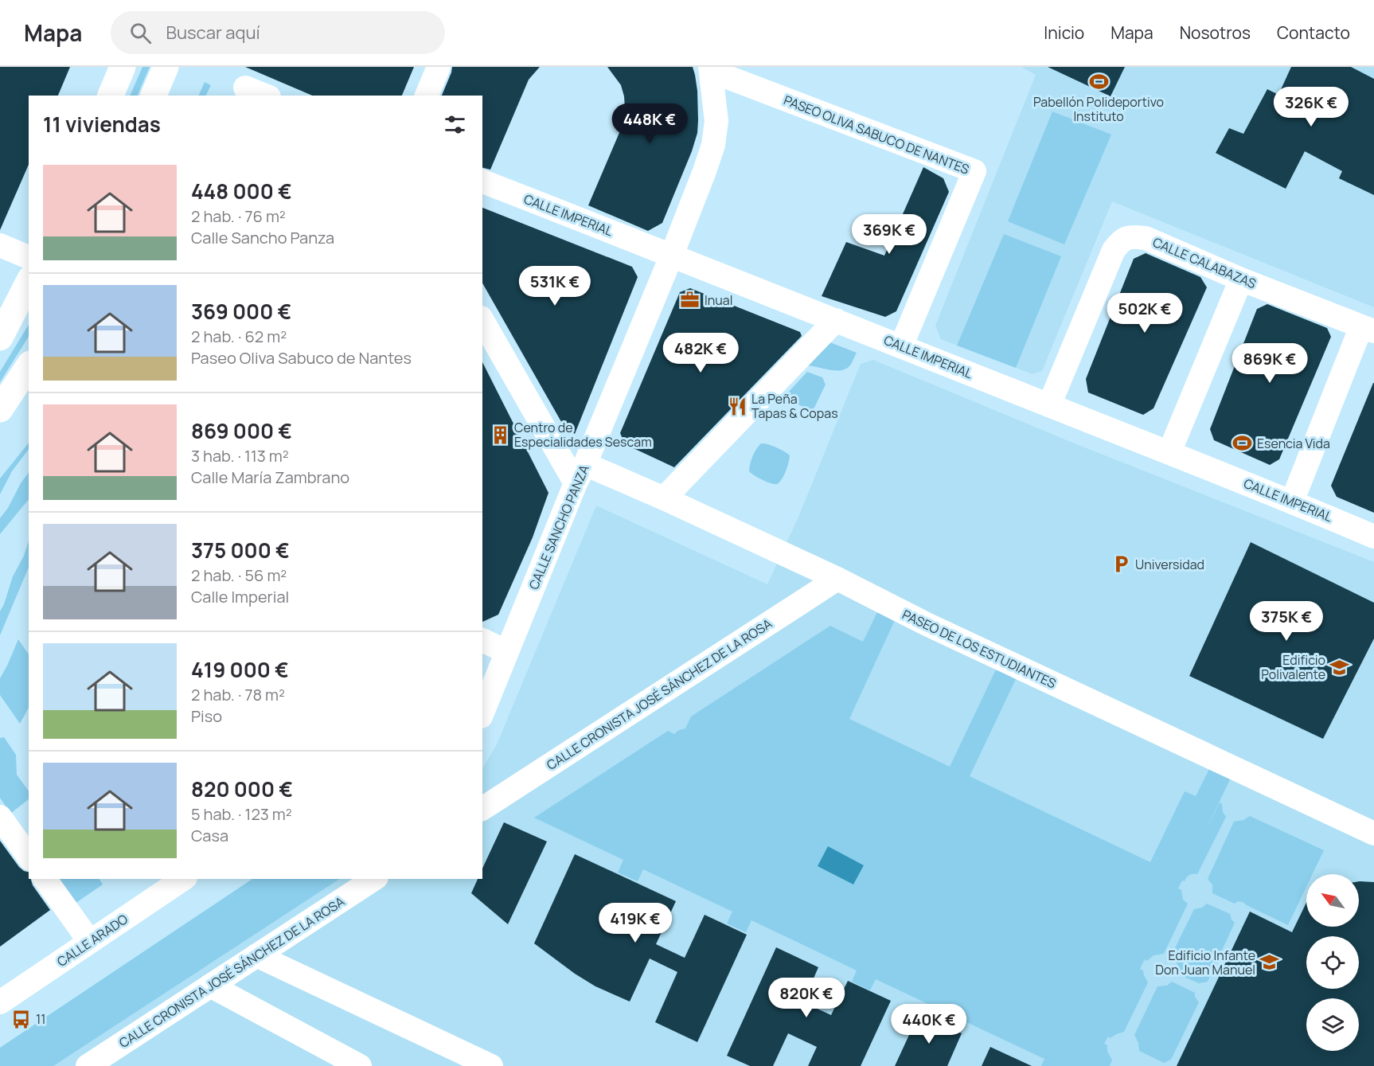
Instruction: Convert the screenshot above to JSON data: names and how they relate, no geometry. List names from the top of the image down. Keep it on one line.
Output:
{"streets":{"street":["PASEO OLIVA SABUCO DE NANTES","CALLE IMPERIAL","CALLE CALABAZAS","CALLE SANCHO PANZA","PASEO DE LOS ESTUDIANTES","CALLE CRONISTA JOSÉ SÁNCHEZ DE LA ROSA","CALLE ARADO"]},"crossings":[["PASEO OLIVA SABUCO DE NANTES","CALLE IMPERIAL"],["PASEO OLIVA SABUCO DE NANTES","CALLE SANCHO PANZA"],["CALLE IMPERIAL","CALLE CALABAZAS"],["CALLE IMPERIAL","CALLE SANCHO PANZA"],["CALLE SANCHO PANZA","PASEO DE LOS ESTUDIANTES"],["PASEO DE LOS ESTUDIANTES","CALLE CRONISTA JOSÉ SÁNCHEZ DE LA ROSA"]],"places":{"sports":["Pabellón Polideportivo Instituto","Esencia Vida"],"office":["Inual"],"restaurant":["La Peña Tapas & Copas"],"building":["Centro de Especialidades Sescam"],"parking":["Universidad"],"school or university":["Edificio Polivalente","Edificio Infante Don Juan Manuel"],"bus stop":["11"]},"north":"top left","page":{"header":"Mapa","search":"Buscar aquí","nav":["Inicio","Mapa","Nosotros","Contacto"],"price":["326K €","448K €","369K €","531K €","502K €","482K €","869K €","375K €","419K €","820K €","440K €"],"heading":"11 viviendas","list":[{"name":"448 000 €","note":"2 hab. · 76 m² · Calle Sancho Panza"},{"name":"369 000 €","note":"2 hab. · 62 m² · Paseo Oliva Sabuco de Nantes"},{"name":"869 000 €","note":"3 hab. · 113 m² · Calle María Zambrano"},{"name":"375 000 €","note":"2 hab. · 56 m² · Calle Imperial"},{"name":"419 000 €","note":"2 hab. · 78 m² · Piso"},{"name":"820 000 €","note":"5 hab. · 123 m² · Casa"}]}}
